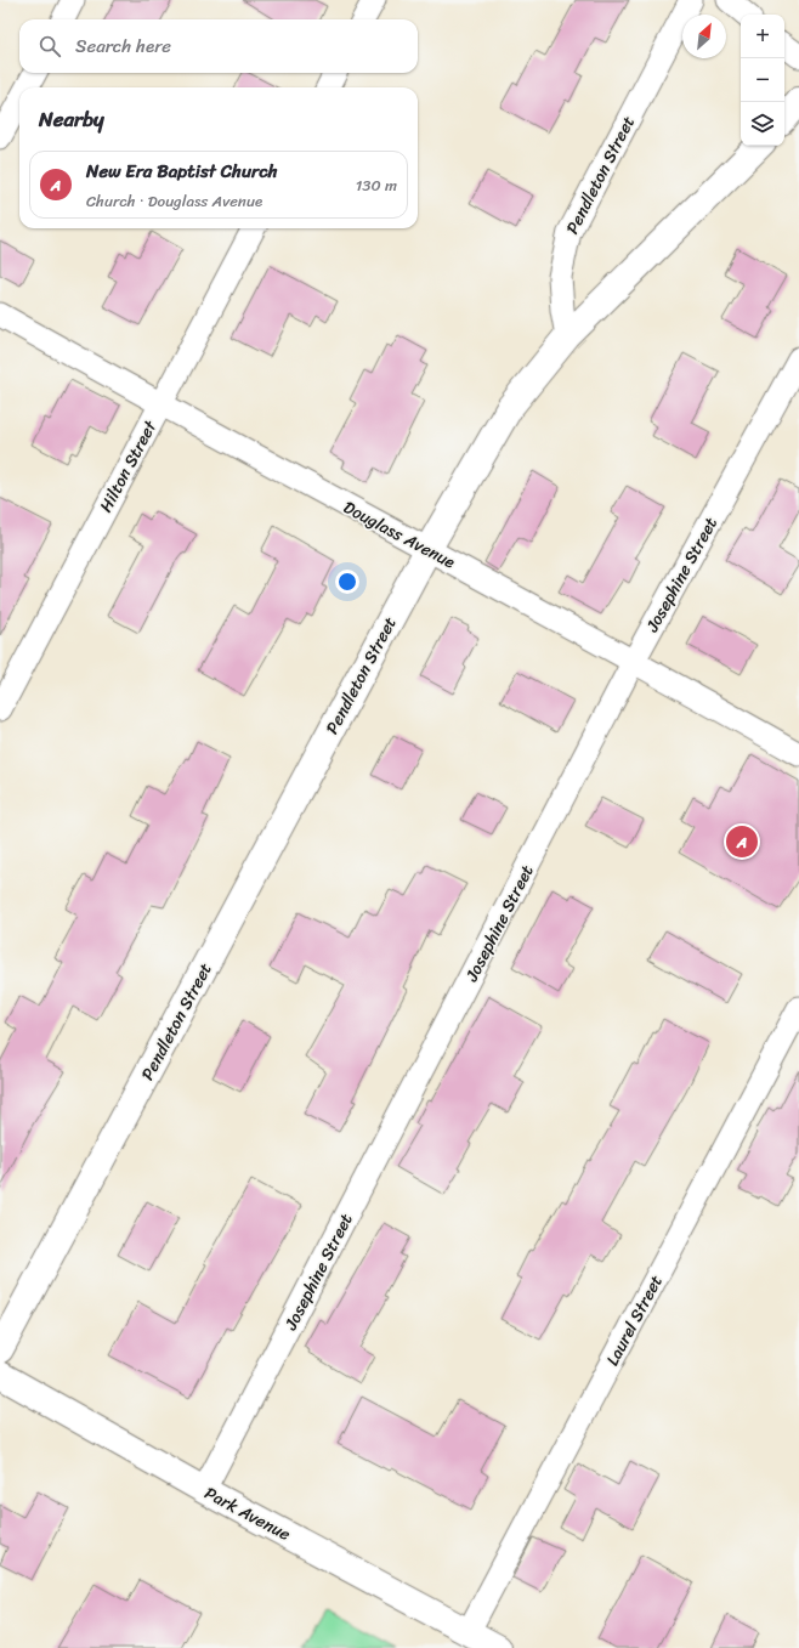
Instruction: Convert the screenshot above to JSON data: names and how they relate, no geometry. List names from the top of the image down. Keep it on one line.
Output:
{"streets":{"main road":["Pendleton Street","Park Avenue"],"street":["Hilton Street","Douglass Avenue","Josephine Street","Laurel Street"]},"crossings":[["Pendleton Street","Douglass Avenue"],["Hilton Street","Douglass Avenue"],["Douglass Avenue","Josephine Street"],["Josephine Street","Park Avenue"],["Laurel Street","Park Avenue"]],"north":"top right","page":{"map_buttons":["+","−"],"search":"Search here","heading":"Nearby","list":[{"mark":"A","name":"New Era Baptist Church","note":"Church · Douglass Avenue","value":"130 m"}],"pins":"A"}}
